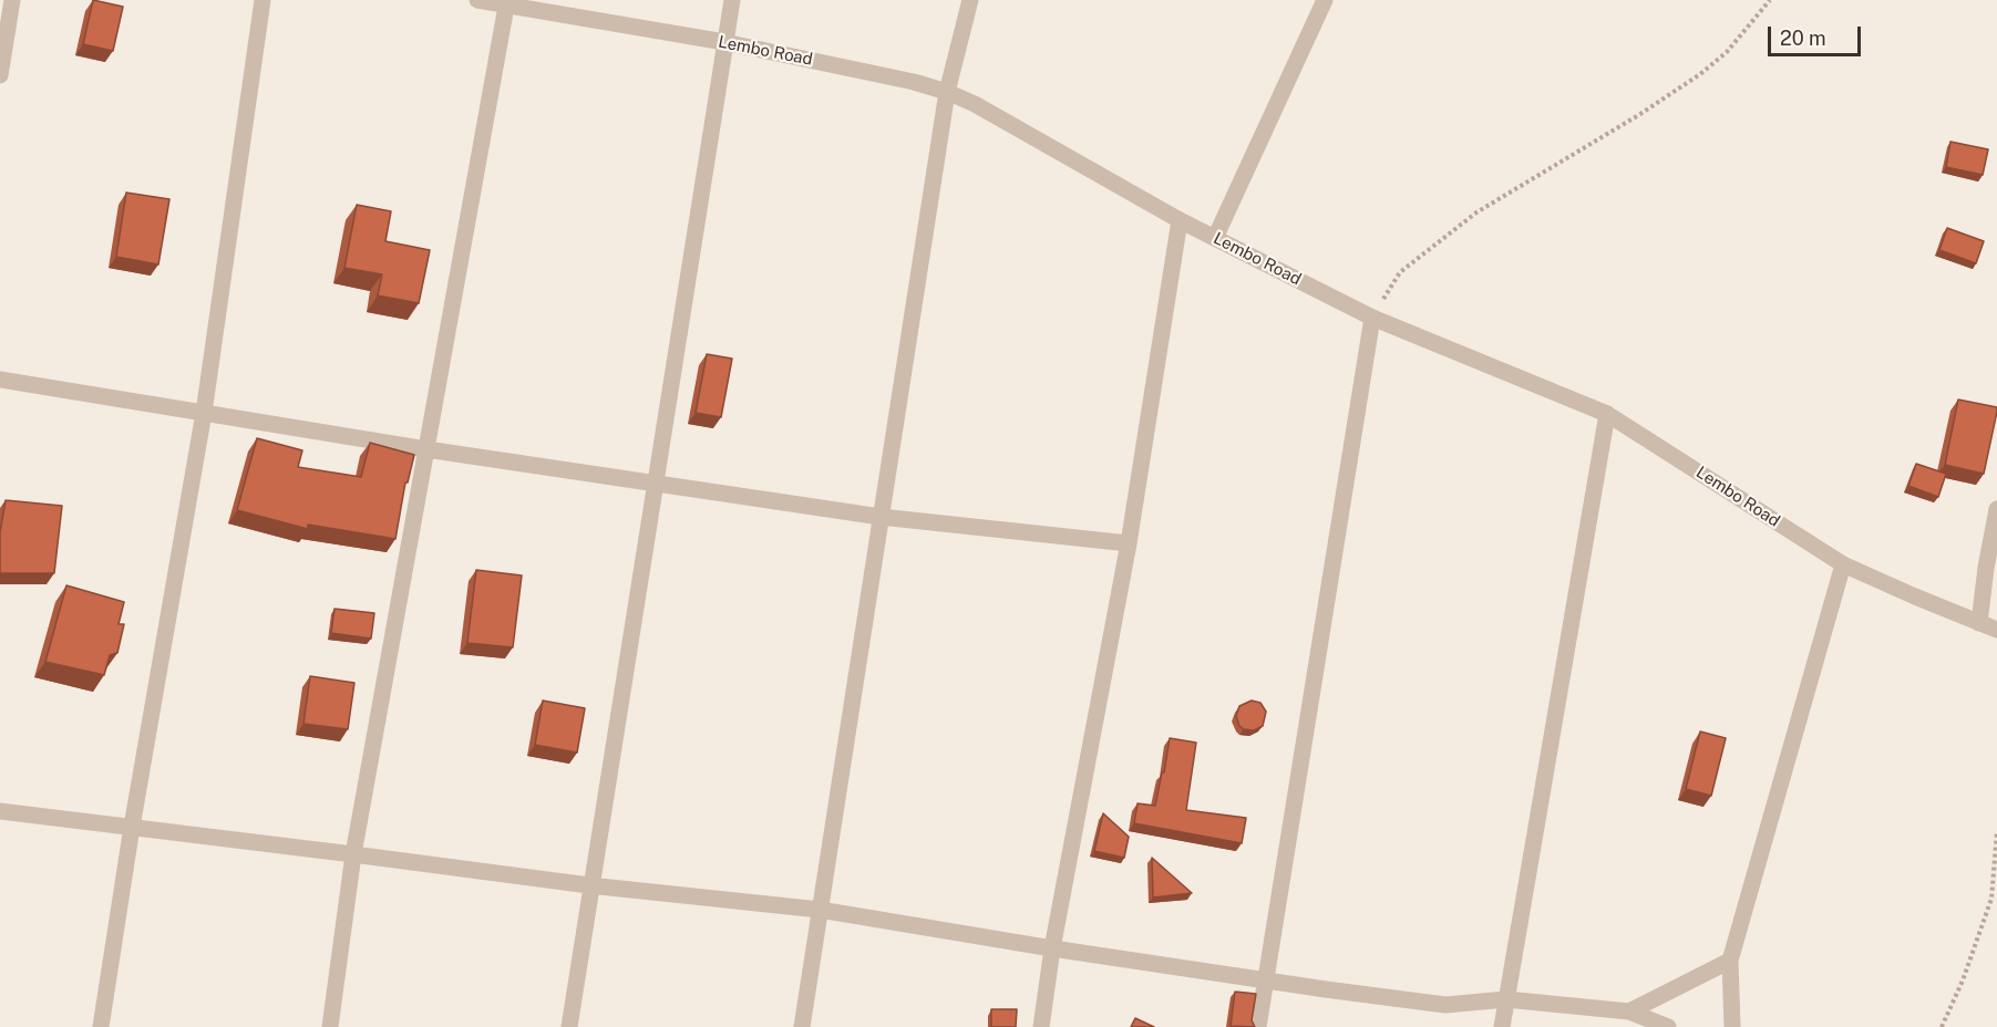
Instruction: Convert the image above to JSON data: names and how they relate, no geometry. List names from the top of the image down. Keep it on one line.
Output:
{"streets":{"street":["Lembo Road"]},"scale_bar":"20 m"}
